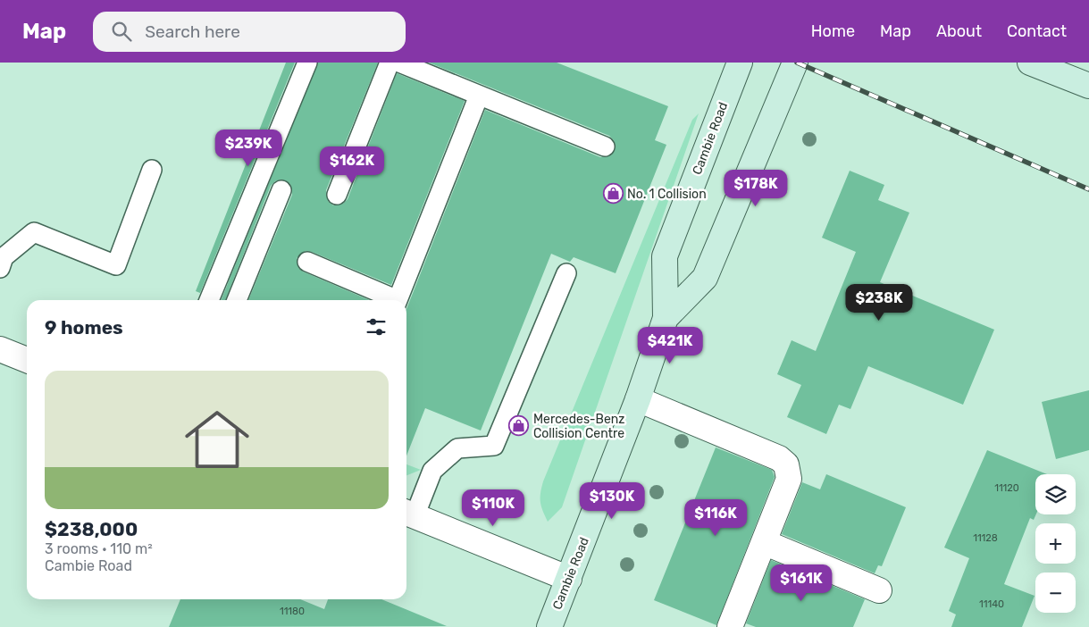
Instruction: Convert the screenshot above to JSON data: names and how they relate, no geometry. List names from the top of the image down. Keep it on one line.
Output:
{"streets":{"main road":["Cambie Road"]},"places":{"shop":["No. 1 Collision","Mercedes-Benz Collision Centre"]},"house_numbers":["11120","11128","11140","11180"],"page":{"header":"Map","search":"Search here","nav":["Home","Map","About","Contact"],"price":["$239K","$162K","$178K","$238K","$421K","$130K","$110K","$116K","$161K"],"heading":"9 homes","list":[{"name":"$238,000","note":"3 rooms · 110 m² · Cambie Road"}],"map_buttons":["+","−"]}}
